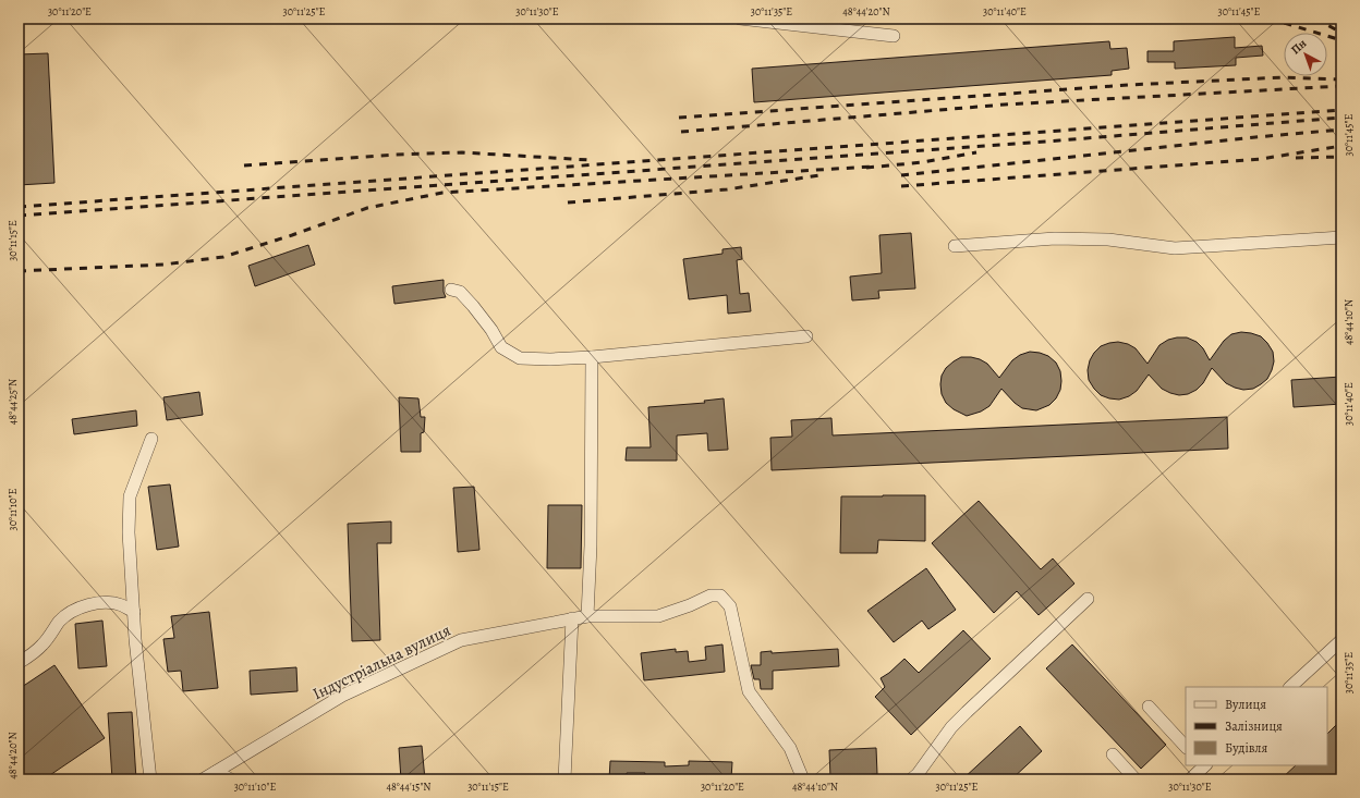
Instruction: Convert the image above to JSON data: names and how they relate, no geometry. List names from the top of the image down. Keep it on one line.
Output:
{"streets":{"street":["Індустріальна вулиця"]},"legend":["Вулиця","Залізниця","Будівля"],"north":"top left","coordinates":["30°11'20\"E","30°11'25\"E","30°11'30\"E","30°11'35\"E","48°44'20\"N","30°11'40\"E","30°11'45\"E","30°11'15\"E","48°44'10\"N","48°44'25\"N","30°11'10\"E","48°44'15\"N"]}
